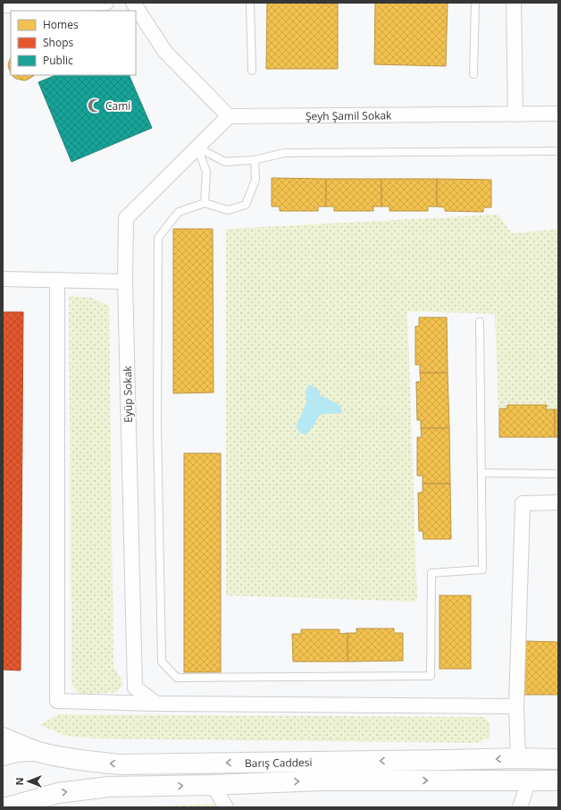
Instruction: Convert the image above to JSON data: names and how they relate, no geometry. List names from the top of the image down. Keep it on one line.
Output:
{"streets":{"main road":["Barış Caddesi"],"street":["Şeyh Şamil Sokak","Eyüp Sokak"]},"crossings":[["Şeyh Şamil Sokak","Eyüp Sokak"]],"places":{"mosque":["Cami"]},"legend":["Homes","Shops","Public"],"north":"left"}
